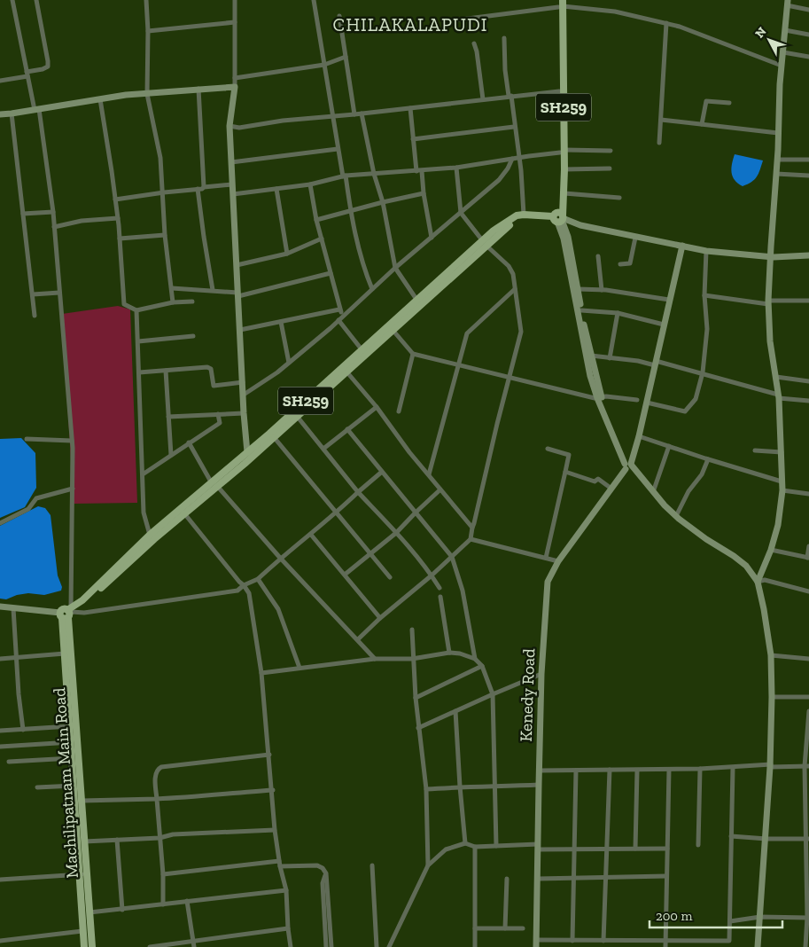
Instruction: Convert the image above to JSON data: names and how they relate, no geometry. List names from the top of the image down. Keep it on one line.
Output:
{"streets":{"main road":["SH259","Machilipatnam Main Road"],"street":["Kenedy Road"]},"crossings":[["SH259","Machilipatnam Main Road"]],"districts":["CHILAKALAPUDI"],"scale_bar":"200 m","north":"top left"}
